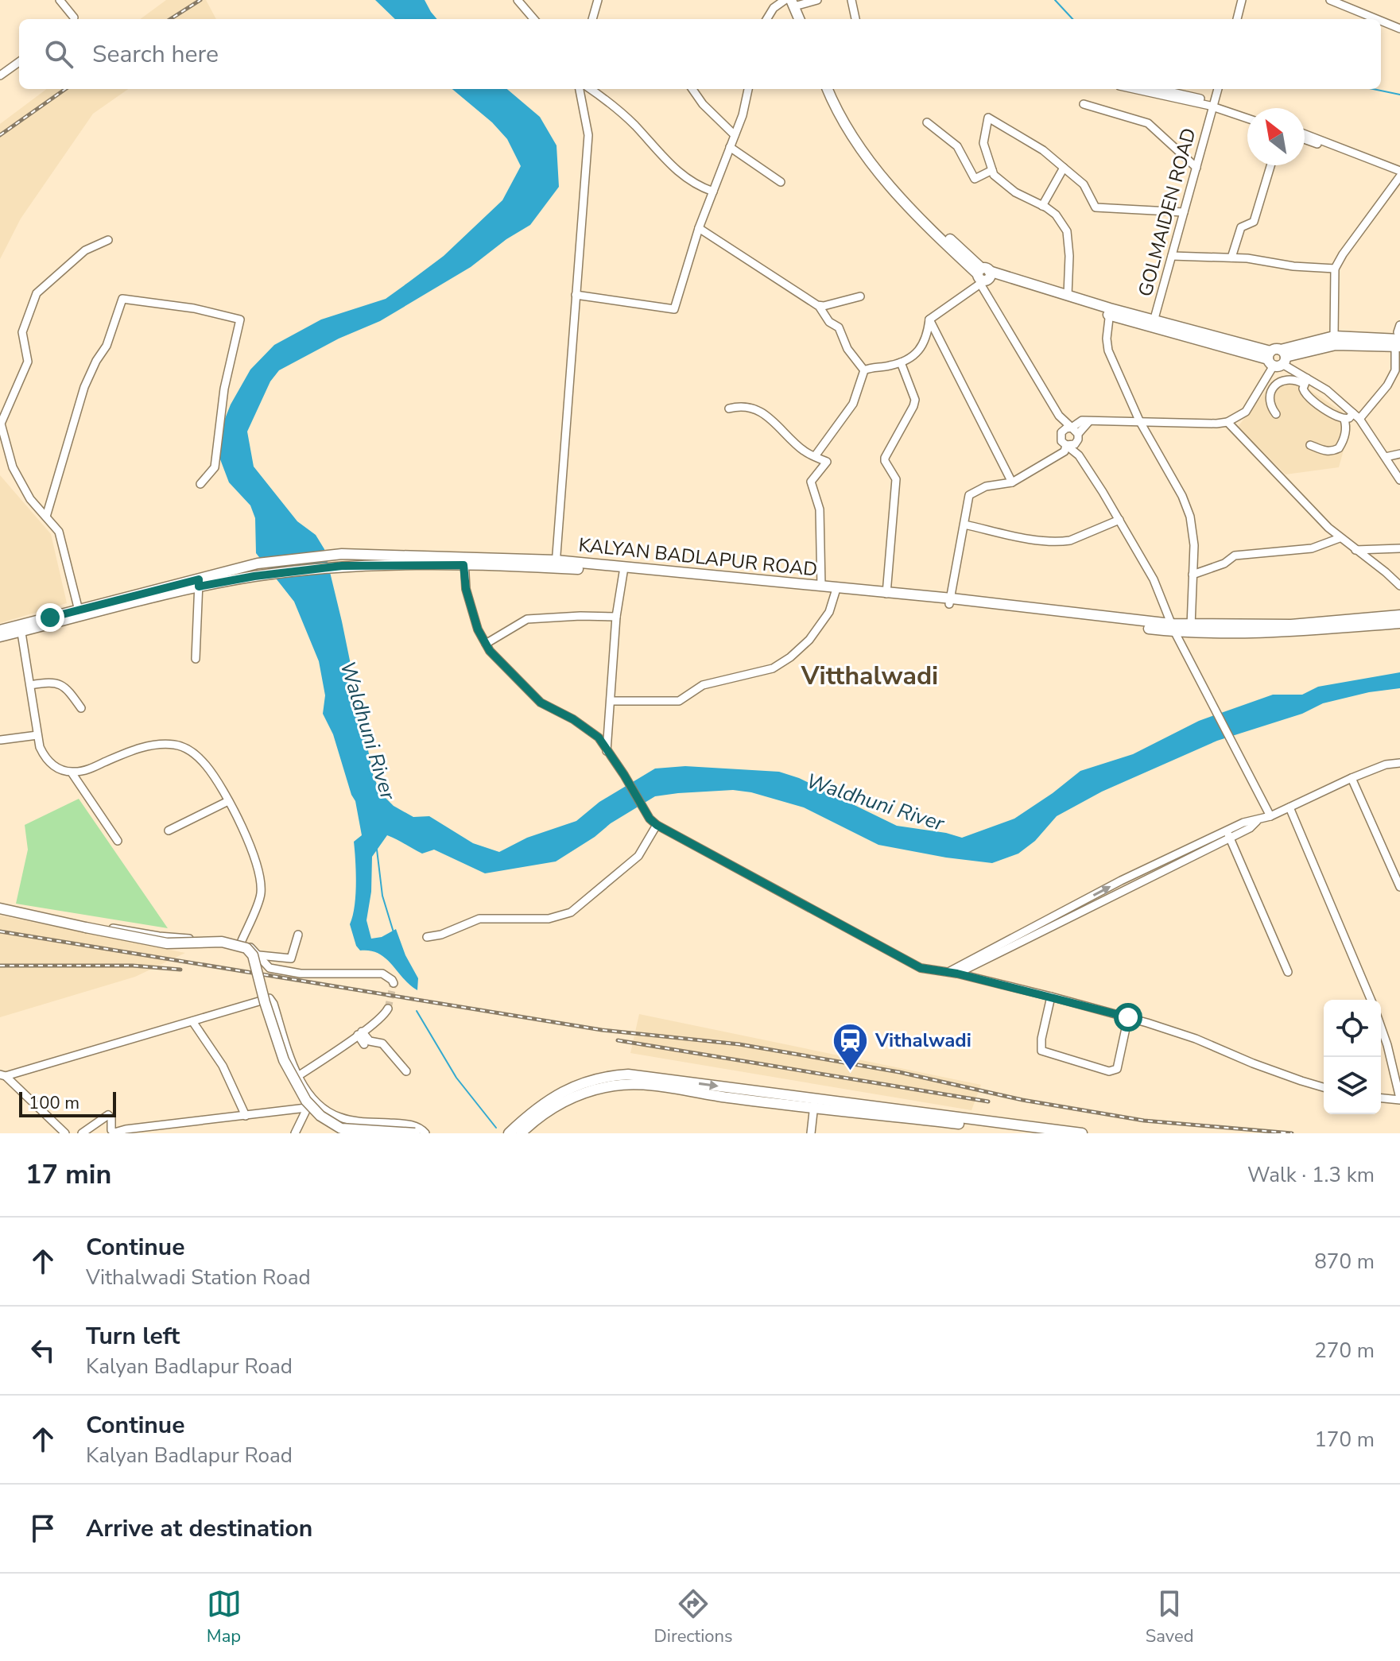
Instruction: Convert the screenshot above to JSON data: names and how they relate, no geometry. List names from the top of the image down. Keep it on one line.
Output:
{"streets":{"main road":["KALYAN BADLAPUR ROAD"],"street":["GOLMAIDEN ROAD"]},"districts":["Vitthalwadi"],"water":["Waldhuni River"],"places":{"station":["Vithalwadi"]},"scale_bar":"100 m","north":"top left","page":{"search":"Search here","scale":"100 m","heading":["17 min","Walk · 1.3 km"],"list":[["Continue","Vithalwadi Station Road","870 m"],["Turn left","Kalyan Badlapur Road","270 m"],["Continue","Kalyan Badlapur Road","170 m"],"Arrive at destination"],"nav":["Map","Directions","Saved"]}}
